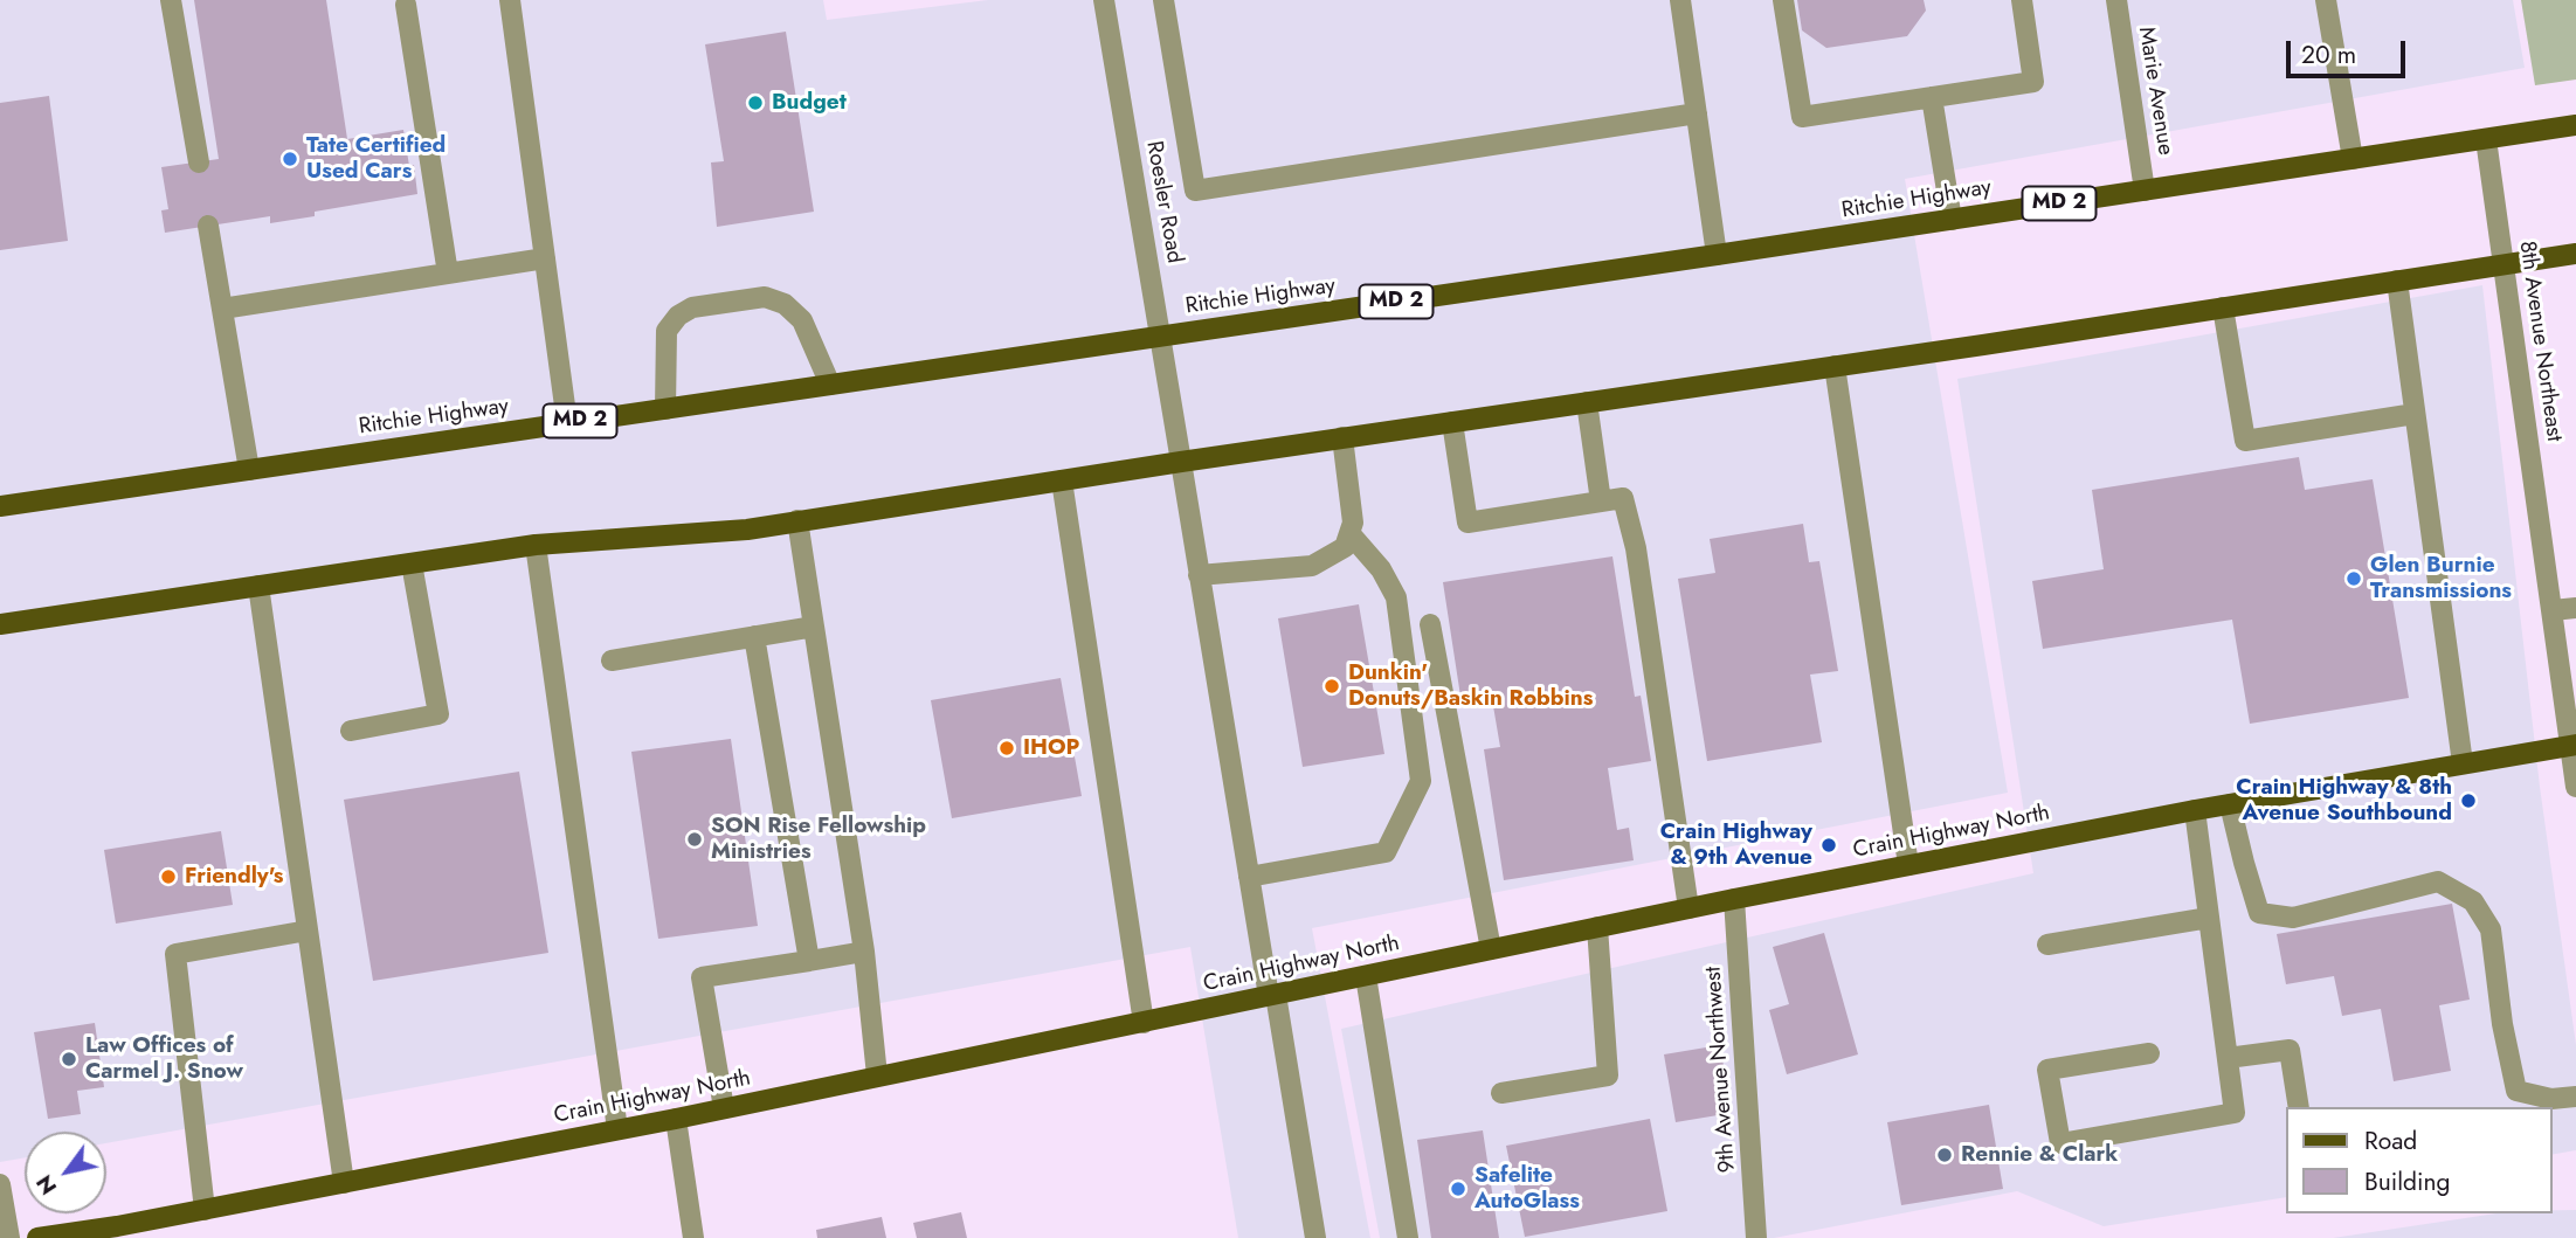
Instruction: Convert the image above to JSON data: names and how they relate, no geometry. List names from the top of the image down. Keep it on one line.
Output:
{"streets":{"main road":["Ritchie Highway","MD 2","Crain Highway North"],"street":["Marie Avenue","Roesler Road","8th Avenue Northeast","9th Avenue Northwest"]},"crossings":[["Marie Avenue","Ritchie Highway"],["Ritchie Highway","Roesler Road"],["Ritchie Highway","8th Avenue Northeast"],["Roesler Road","Crain Highway North"],["8th Avenue Northeast","Crain Highway North"],["Crain Highway North","9th Avenue Northwest"]],"places":["Budget","Tate Certified Used Cars","Glen Burnie Transmissions","Dunkin' Donuts/Baskin Robbins","IHOP","Crain Highway & 8th Avenue Southbound","SON Rise Fellowship Ministries","Crain Highway & 9th Avenue","Friendly's","Law Offices of Carmel J. Snow","Rennie & Clark","Safelite AutoGlass"],"legend":["Road","Building"],"scale_bar":"20 m","north":"bottom left"}
